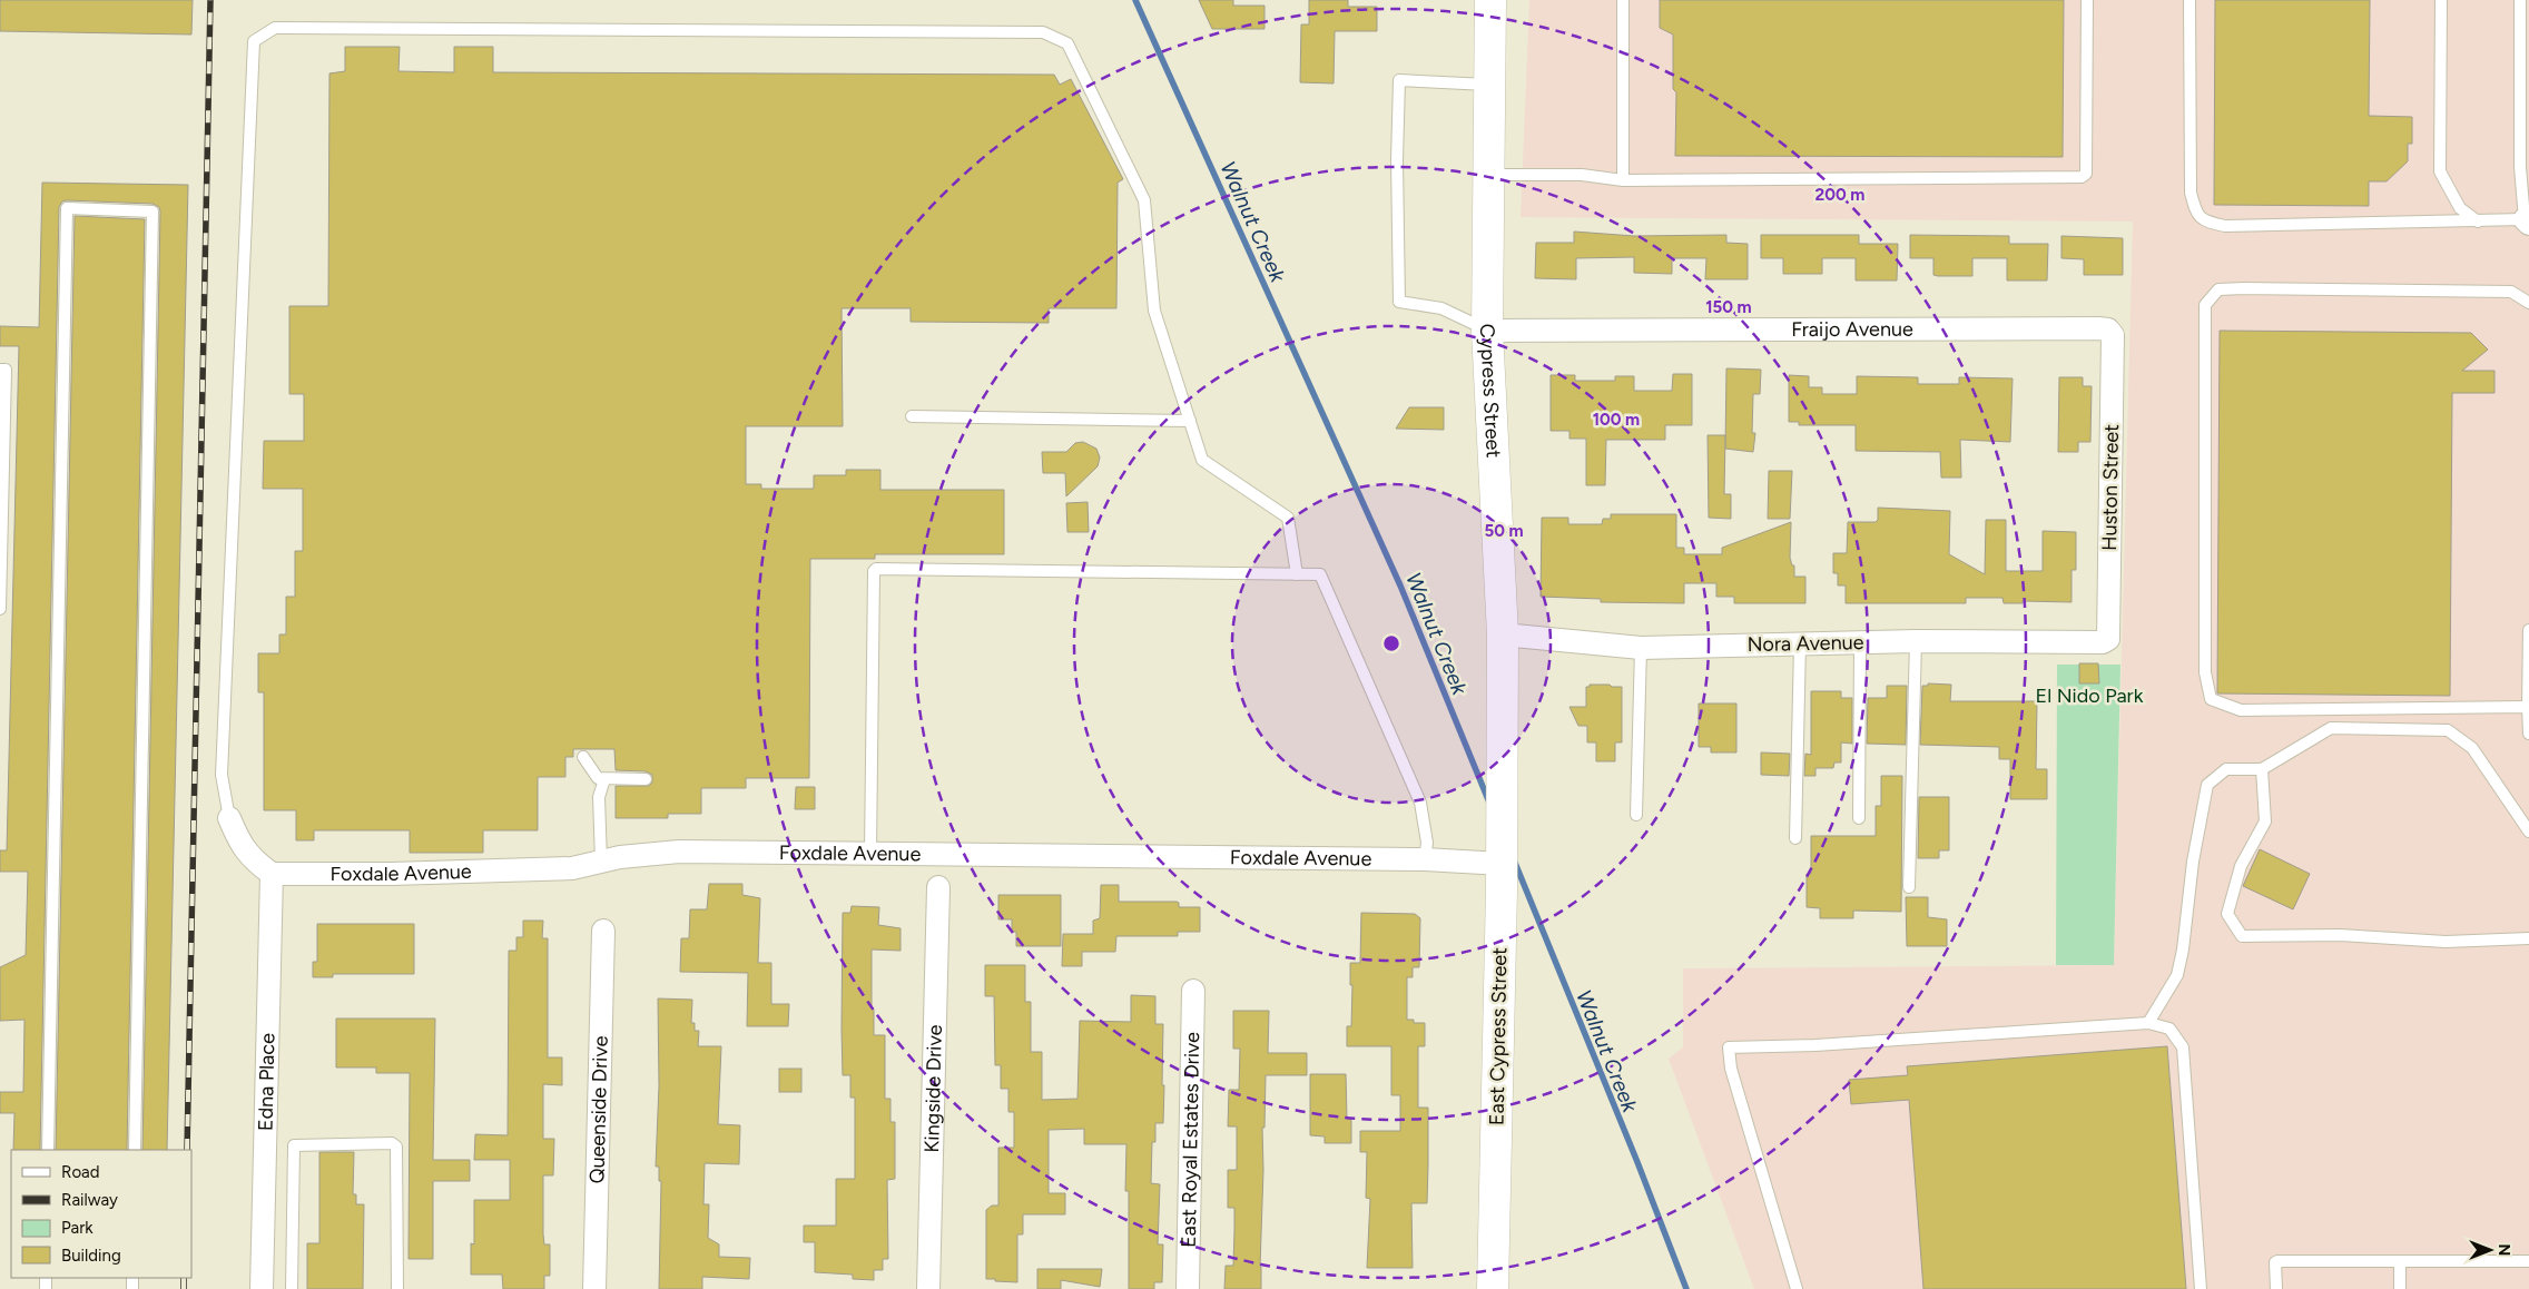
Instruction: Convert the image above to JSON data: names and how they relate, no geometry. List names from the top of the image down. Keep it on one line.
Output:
{"streets":{"street":["Fraijo Avenue","Cypress Street","Huston Street","Nora Avenue","Foxdale Avenue","East Cypress Street","Edna Place","Kingside Drive","Queenside Drive","East Royal Estates Drive"]},"crossings":[["Fraijo Avenue","Cypress Street"],["Fraijo Avenue","Huston Street"],["Cypress Street","Nora Avenue"],["Cypress Street","East Cypress Street"],["Huston Street","Nora Avenue"],["Foxdale Avenue","East Cypress Street"],["Foxdale Avenue","Edna Place"]],"water":["Walnut Creek"],"parks":["El Nido Park"],"legend":["Road","Railway","Park","Building"],"north":"right","rings":["200 m","150 m","100 m","50 m"]}
